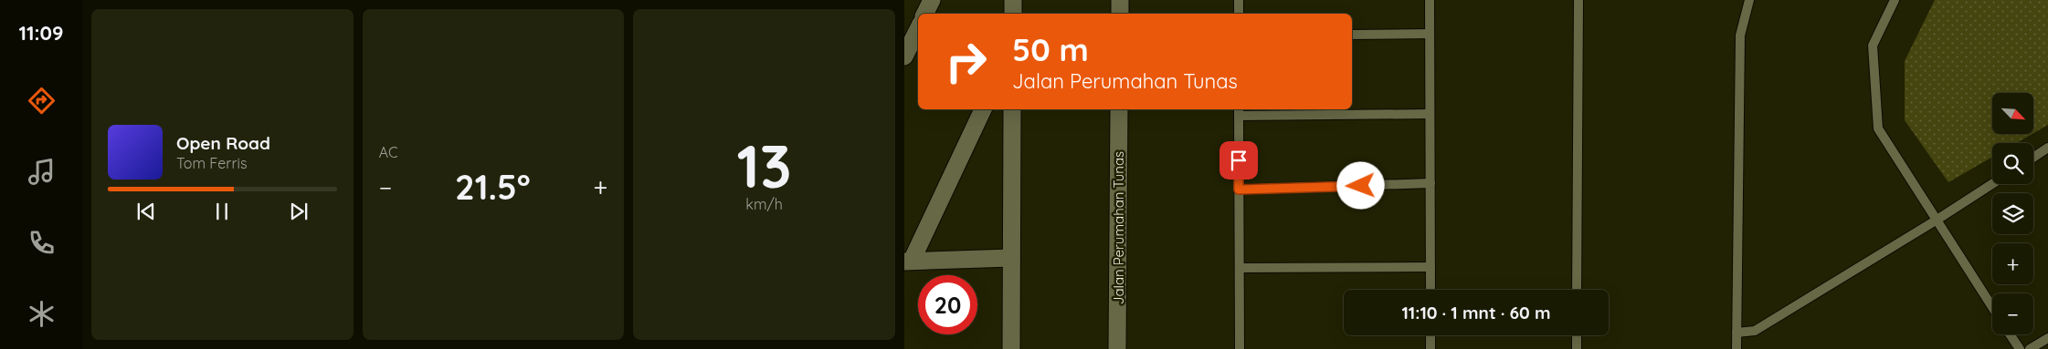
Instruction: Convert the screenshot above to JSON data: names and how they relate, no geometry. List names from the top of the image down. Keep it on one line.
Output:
{"streets":{"street":["Jalan Perumahan Tunas"]},"north":"bottom right","page":{"tabs":"11:09","tile":["AC",["13","km/h"]],"turn":["50 m","Jalan Perumahan Tunas"],"map_buttons":["+","−"],"song":["Open Road","Tom Ferris"],"heat":["−","21.5°","+"],"limit":"20","trip":"11:10 · 1 mnt · 60 m"}}
